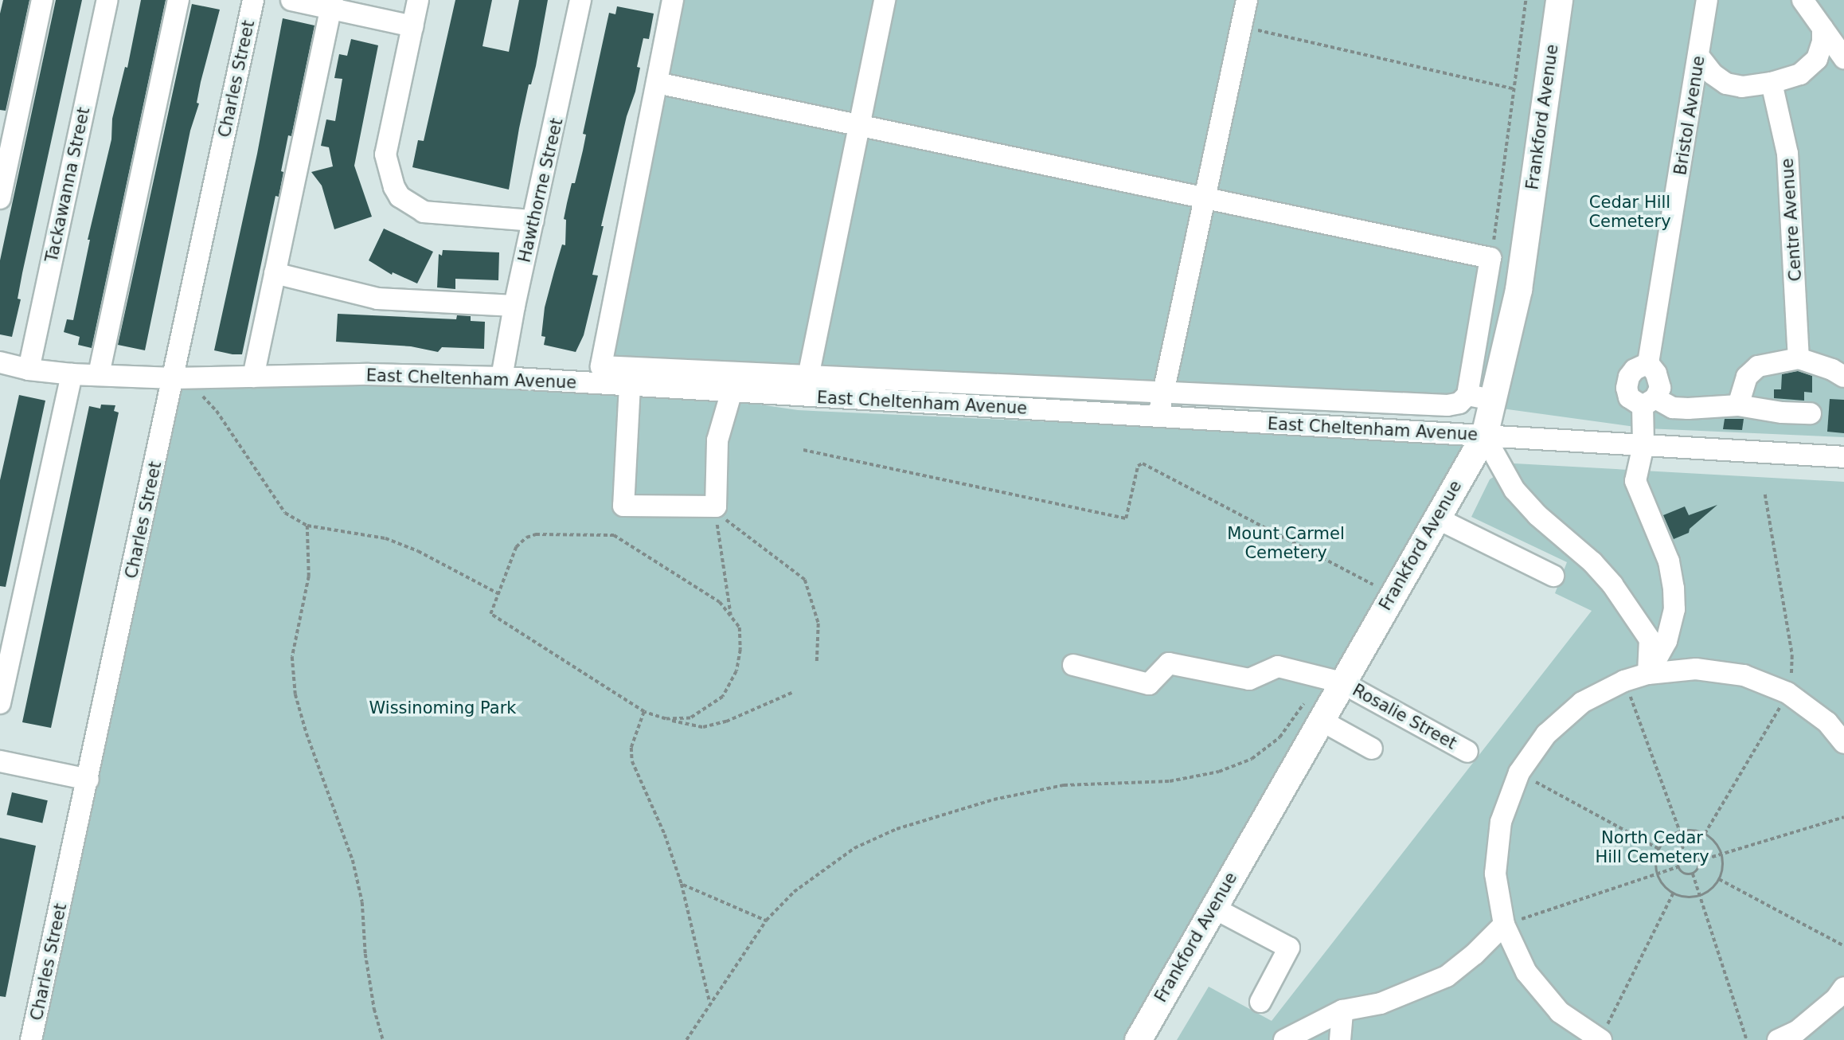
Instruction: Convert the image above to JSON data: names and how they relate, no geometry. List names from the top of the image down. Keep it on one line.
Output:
{"streets":{"main road":["Frankford Avenue"],"street":["Charles Street","Bristol Avenue","Tackawanna Street","Hawthorne Street","Centre Avenue","East Cheltenham Avenue","Rosalie Street"]},"crossings":[["Charles Street","East Cheltenham Avenue"],["Frankford Avenue","East Cheltenham Avenue"],["Frankford Avenue","Rosalie Street"],["Tackawanna Street","East Cheltenham Avenue"],["Hawthorne Street","East Cheltenham Avenue"]],"parks":["Cedar Hill Cemetery","Mount Carmel Cemetery","Wissinoming Park","North Cedar Hill Cemetery"]}
